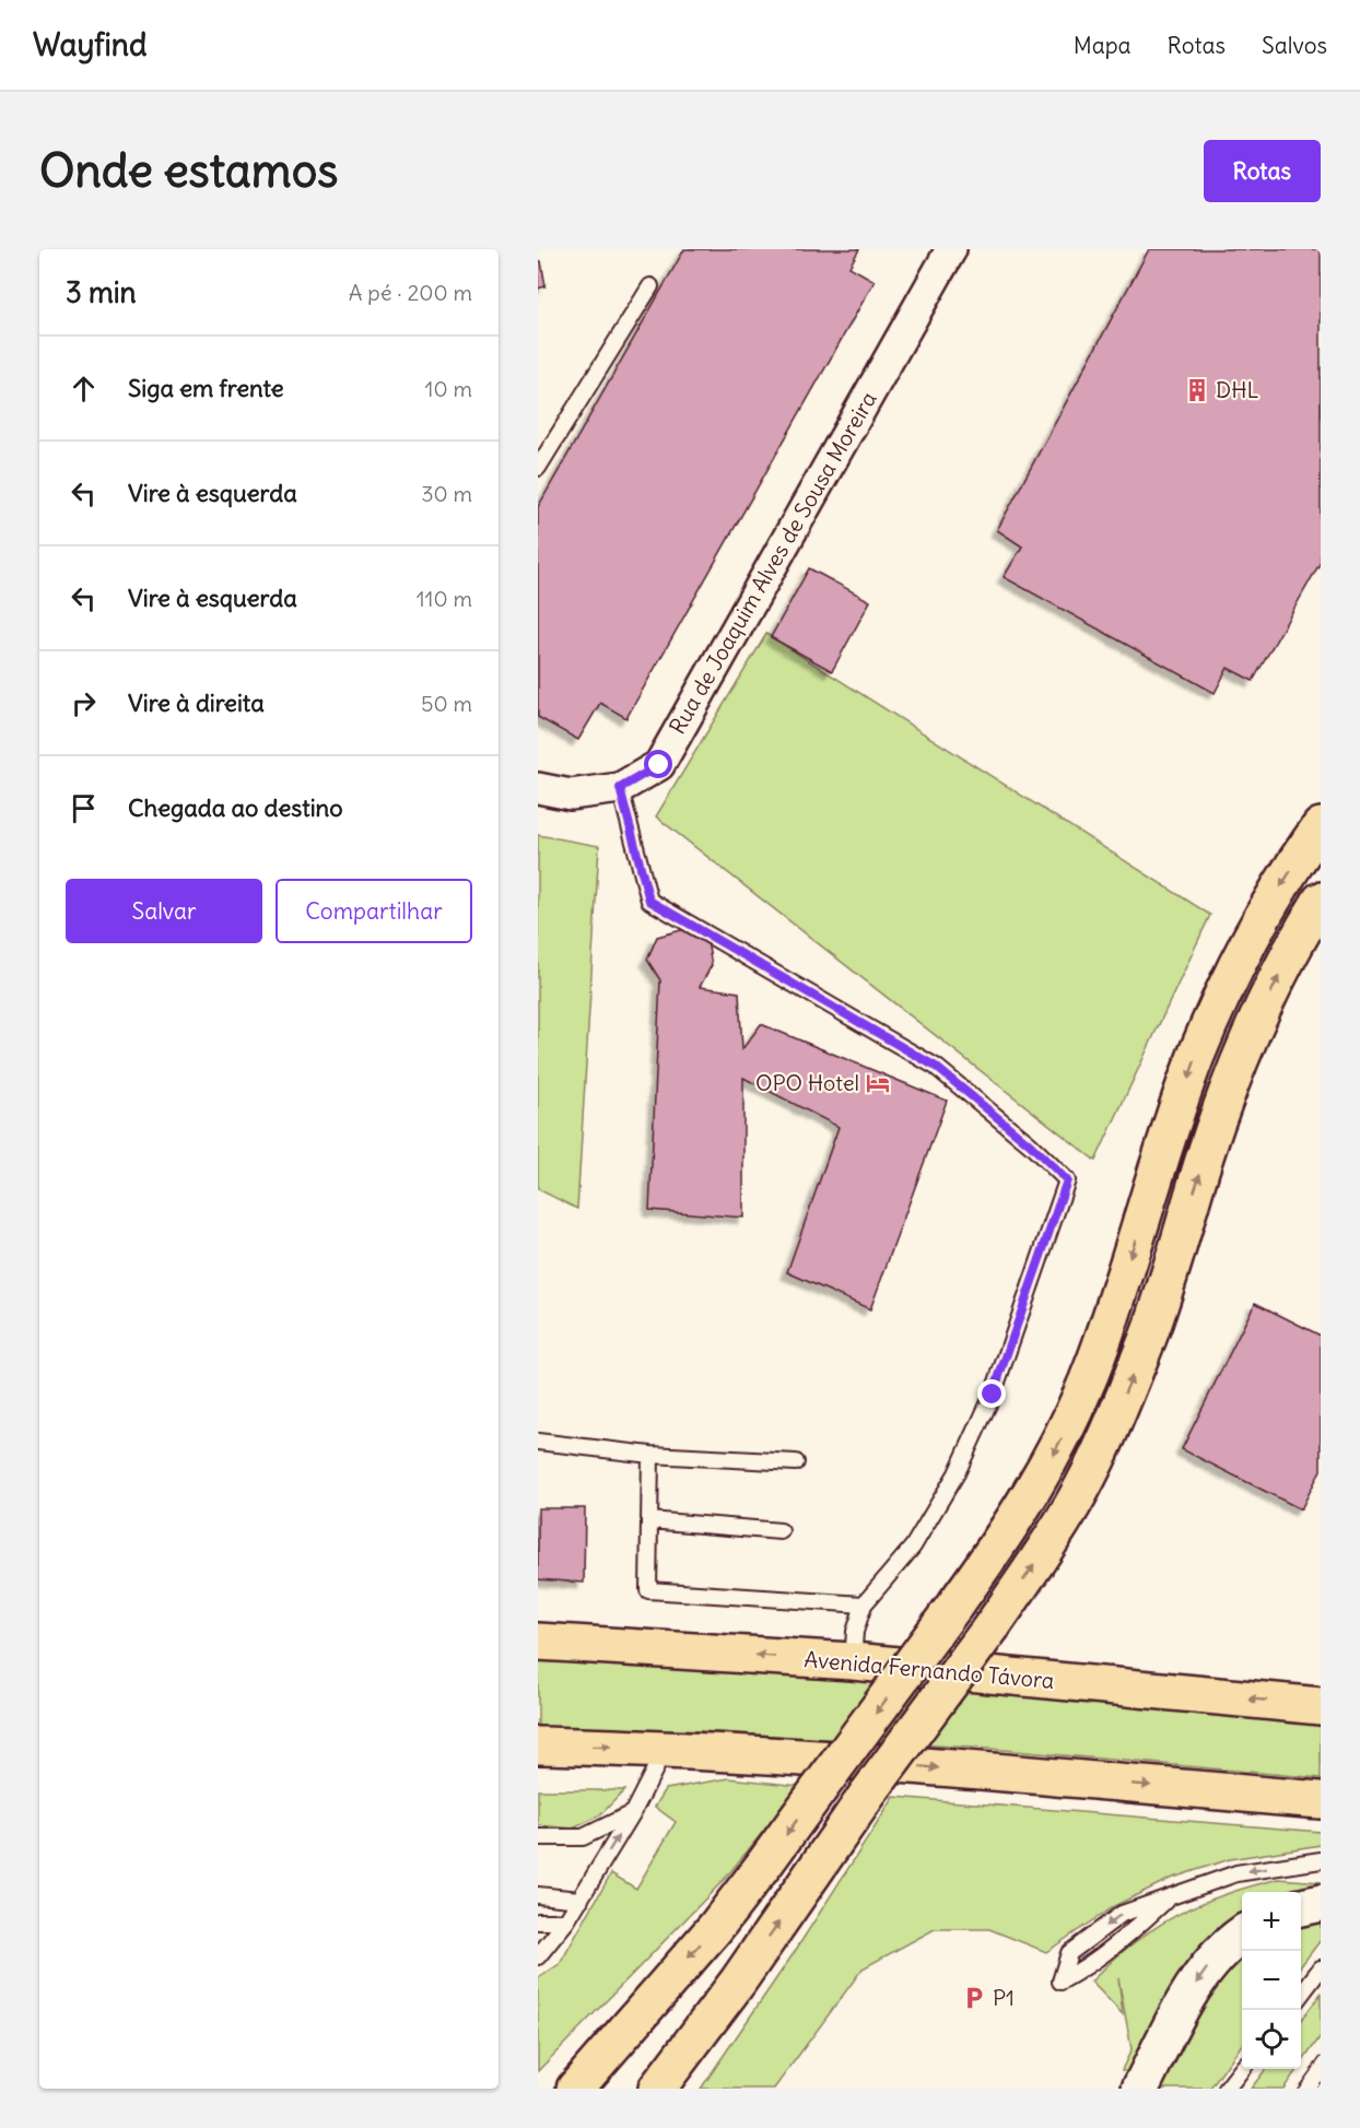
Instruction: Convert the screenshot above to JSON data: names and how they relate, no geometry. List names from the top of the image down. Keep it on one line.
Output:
{"streets":{"main road":["Avenida Fernando Távora"],"street":["Rua de Joaquim Alves de Sousa Moreira"]},"places":{"building":["DHL"],"hotel":["OPO Hotel"],"parking":["P1"]},"page":{"header":"Wayfind","nav":["Mapa","Rotas","Salvos"],"buttons":["Rotas",["Salvar","Compartilhar"]],"title":"Onde estamos","heading":["3 min","A pé · 200 m"],"list":[["Siga em frente","10 m"],["Vire à esquerda","30 m"],["Vire à esquerda","110 m"],["Vire à direita","50 m"],"Chegada ao destino"],"map_buttons":["+","−"]}}
